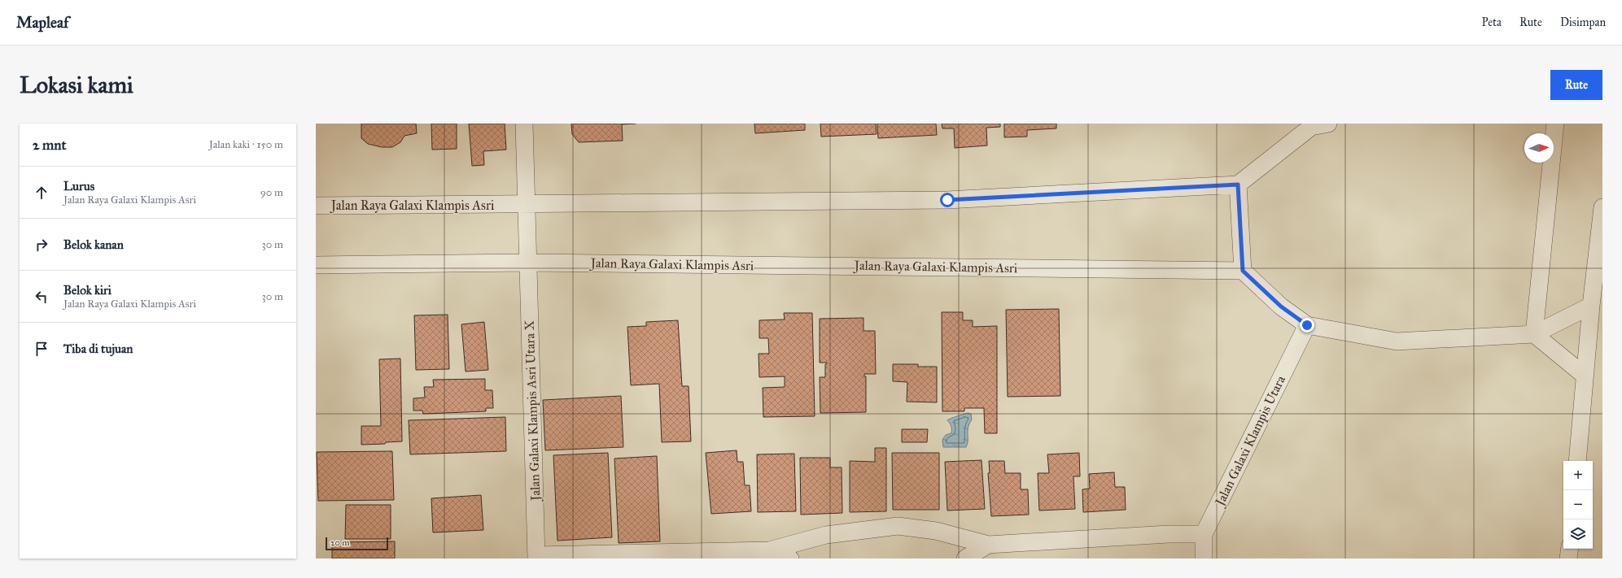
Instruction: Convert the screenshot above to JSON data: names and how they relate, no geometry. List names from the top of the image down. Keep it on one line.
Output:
{"streets":{"street":["Jalan Raya Galaxi Klampis Asri","Jalan Galaxi Klampis Asri Utara X","Jalan Galaxi Klampis Utara"]},"crossings":[["Jalan Raya Galaxi Klampis Asri","Jalan Galaxi Klampis Asri Utara X"]],"scale_bar":"20 m","north":"right","page":{"header":"Mapleaf","nav":["Peta","Rute","Disimpan"],"buttons":"Rute","title":"Lokasi kami","heading":["2 mnt","Jalan kaki · 150 m"],"list":[["Lurus","Jalan Raya Galaxi Klampis Asri","90 m"],["Belok kanan","30 m"],["Belok kiri","Jalan Raya Galaxi Klampis Asri","30 m"],"Tiba di tujuan"],"map_buttons":["+","−"],"scale":"20 m"}}
